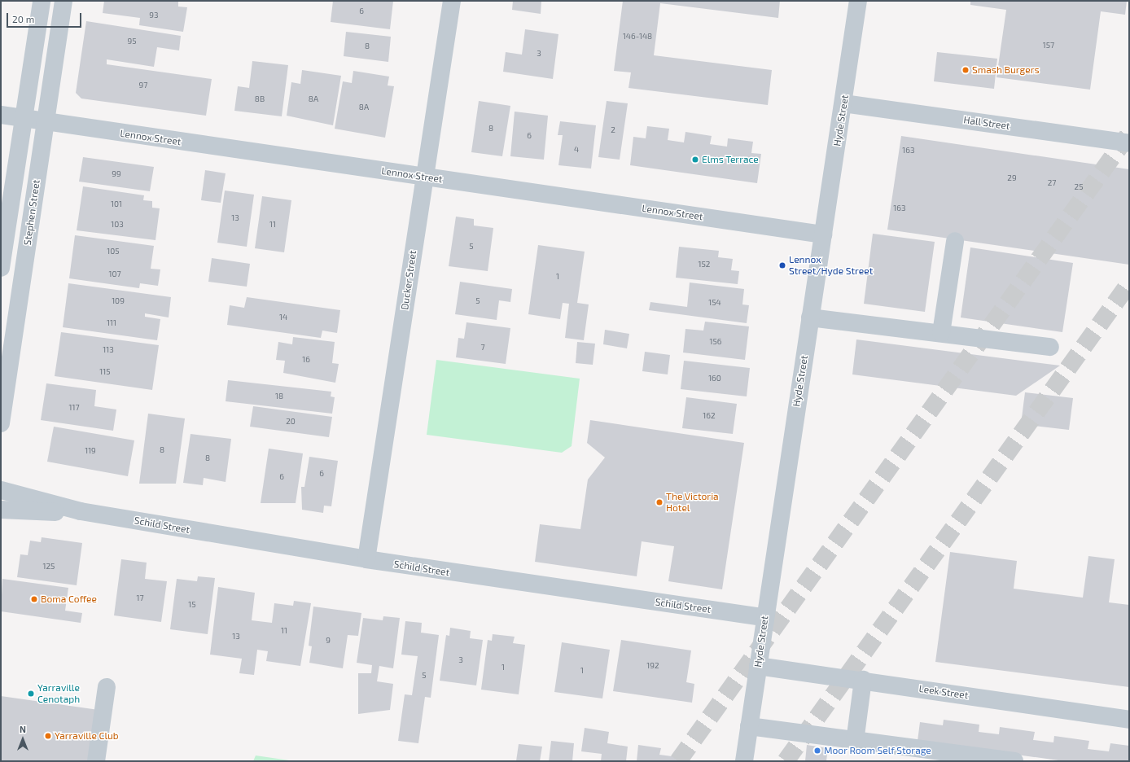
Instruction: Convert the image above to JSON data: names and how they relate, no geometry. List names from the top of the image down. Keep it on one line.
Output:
{"streets":{"street":["Hyde Street","Hall Street","Lennox Street","Stephen Street","Ducker Street","Schild Street","Leek Street"]},"crossings":[["Hyde Street","Hall Street"],["Hyde Street","Lennox Street"],["Hyde Street","Schild Street"],["Hyde Street","Leek Street"],["Lennox Street","Stephen Street"],["Lennox Street","Ducker Street"],["Ducker Street","Schild Street"]],"places":["Smash Burgers","Elms Terrace","Lennox Street/Hyde Street","The Victoria Hotel","Boma Coffee","Yarraville Cenotaph","Yarraville Club","Moor Room Self Storage"],"house_numbers":["6","93","146-148","95","157","8","3","97","8B","8A","8A","8","2","6","4","163","99","29","27","25","101","163","13","103","11","5","105","152","107","1","109","5","154","14","111","156","7","113","16","115","160","18","117","162","20","8","119","8","6","6","125","17","15","11","13","9","3","192","1","1","5"],"scale_bar":"20 m","north":"top"}
